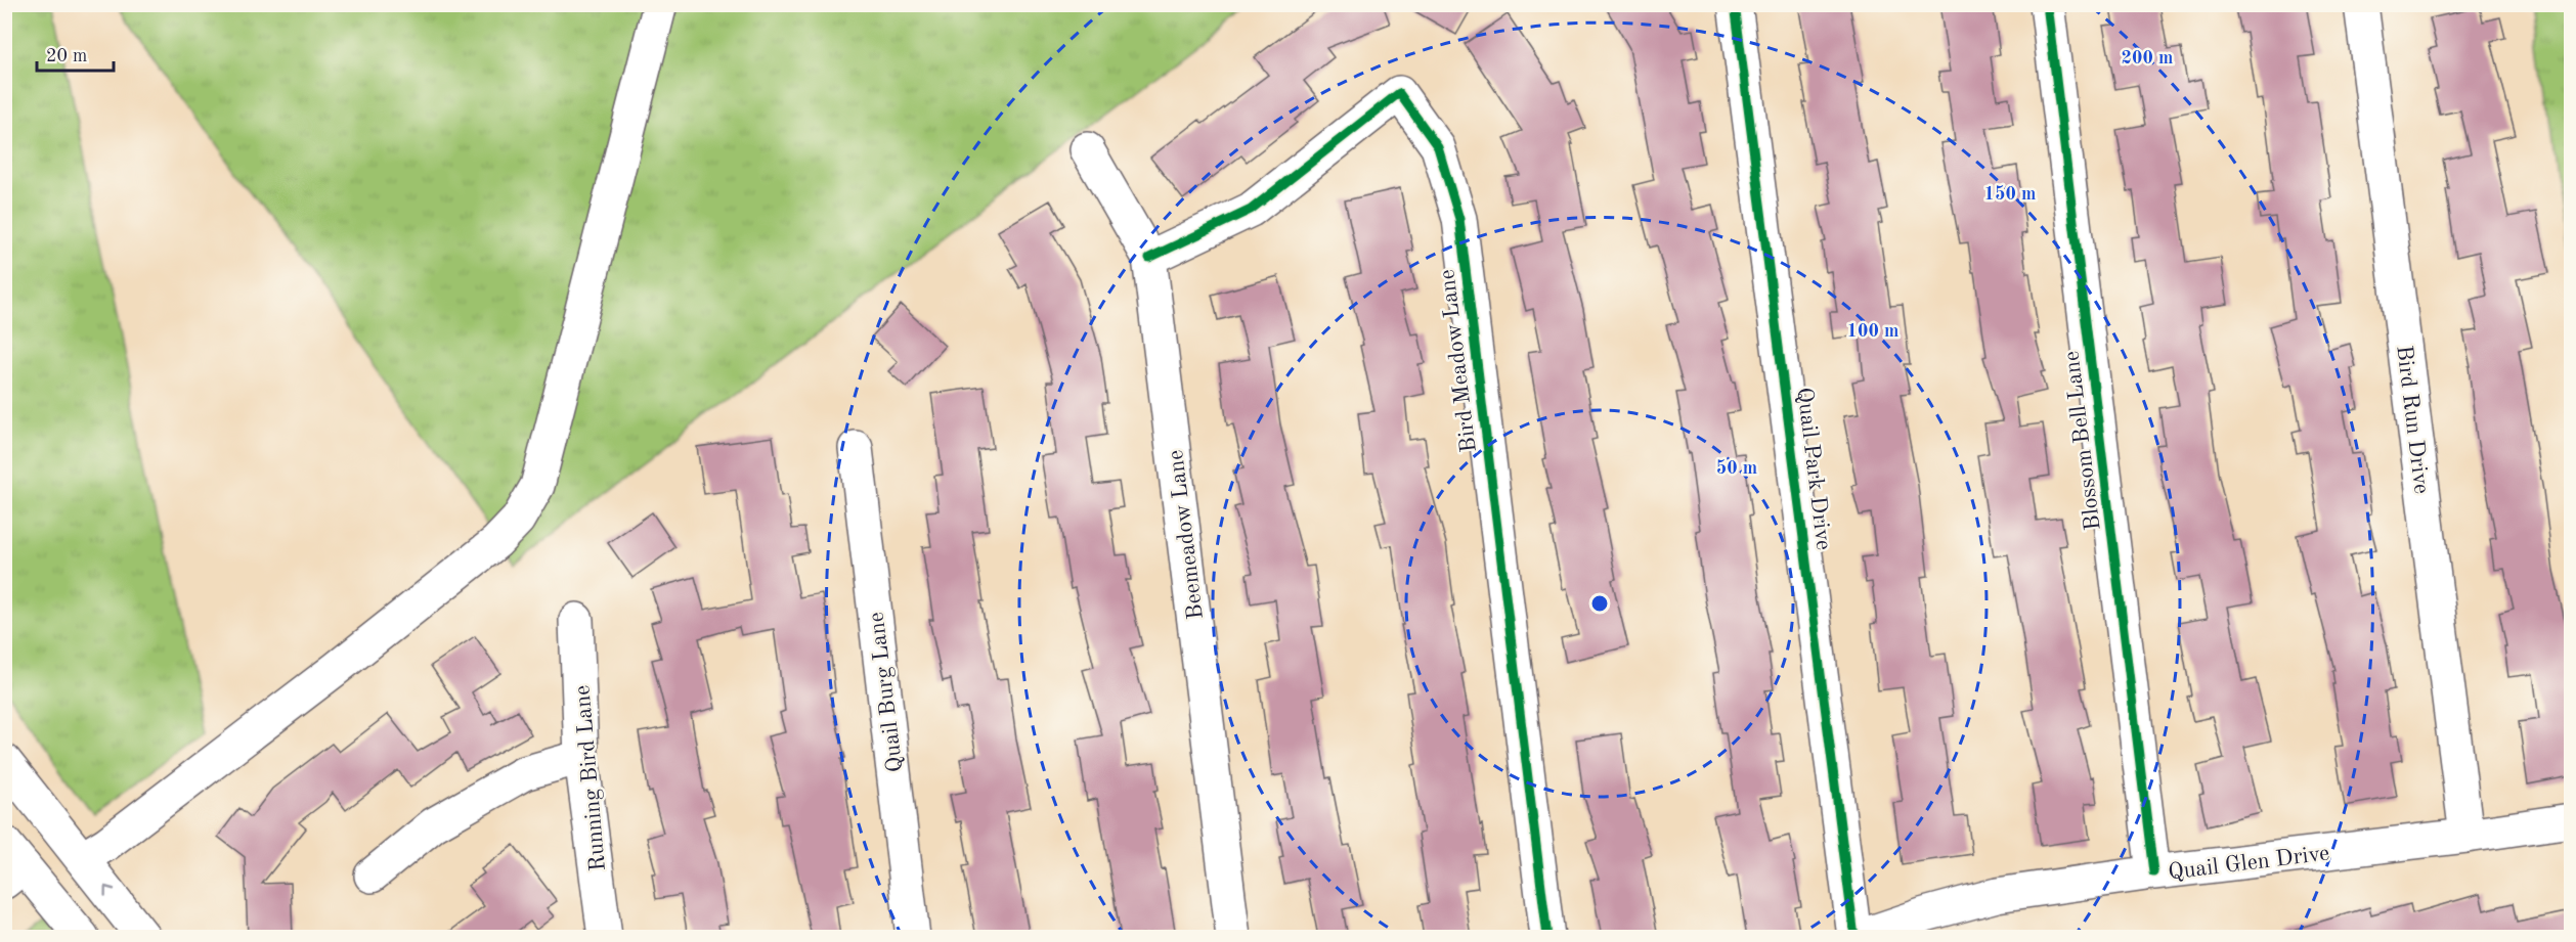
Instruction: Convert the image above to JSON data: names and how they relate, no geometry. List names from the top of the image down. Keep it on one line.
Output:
{"streets":{"street":["Bird Meadow Lane","Bird Run Drive","Blossom Bell Lane","Quail Park Drive","Beemeadow Lane","Quail Burg Lane","Running Bird Lane","Quail Glen Drive"]},"crossings":[["Bird Meadow Lane","Beemeadow Lane"],["Bird Run Drive","Quail Glen Drive"],["Blossom Bell Lane","Quail Glen Drive"],["Quail Park Drive","Quail Glen Drive"]],"scale_bar":"20 m","rings":["200 m","150 m","100 m","50 m"]}
